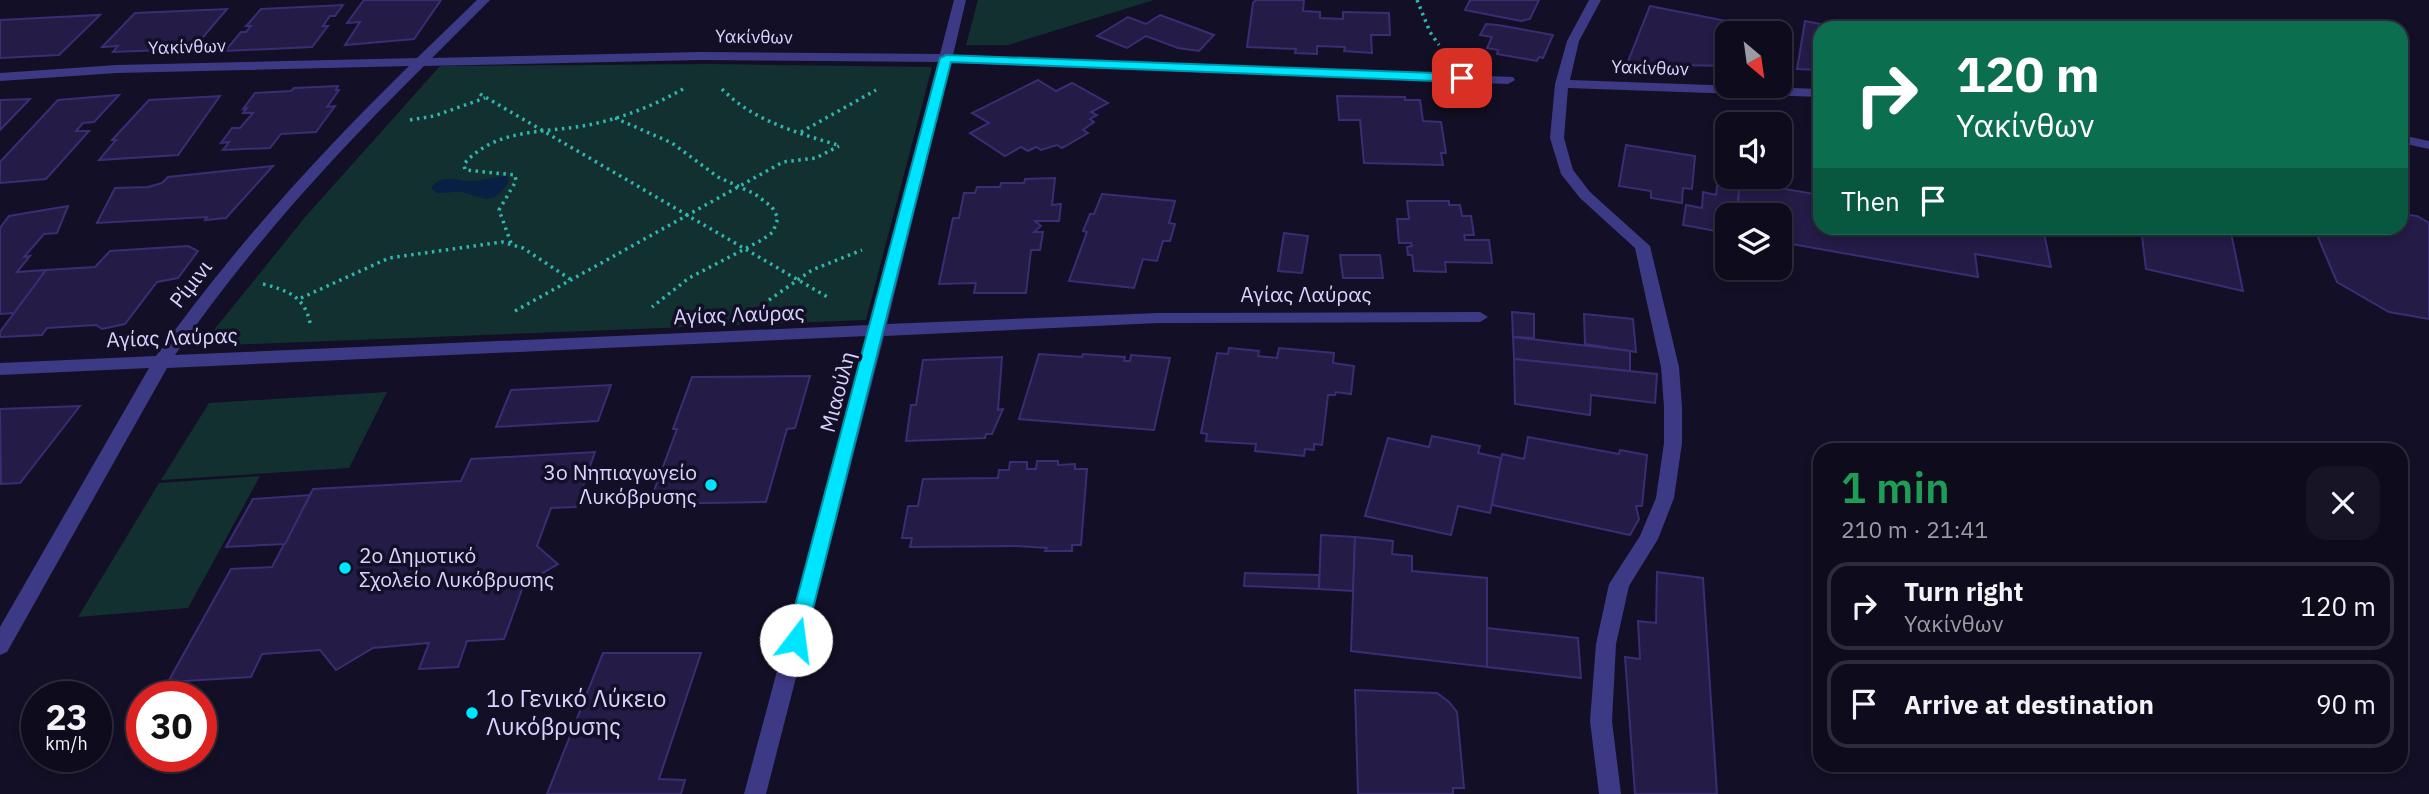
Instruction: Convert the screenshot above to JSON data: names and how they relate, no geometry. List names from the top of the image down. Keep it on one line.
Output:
{"streets":{"street":["Υακίνθων","Ρίμινι","Αγίας Λαύρας","Μιαούλη"]},"crossings":[["Υακίνθων","Ρίμινι"],["Υακίνθων","Μιαούλη"],["Ρίμινι","Αγίας Λαύρας"],["Αγίας Λαύρας","Μιαούλη"]],"places":["3ο Νηπιαγωγείο Λυκόβρυσης","2ο Δημοτικό Σχολείο Λυκόβρυσης","1ο Γενικό Λύκειο Λυκόβρυσης"],"north":"bottom right","page":{"turn":["120 m","Υακίνθων"],"then":"Then","heading":["1 min","210 m · 21:41"],"list":[{"name":"Turn right","note":"Υακίνθων","value":"120 m"},{"name":"Arrive at destination","value":"90 m"}],"speed":"23 km/h","limit":"30"}}
